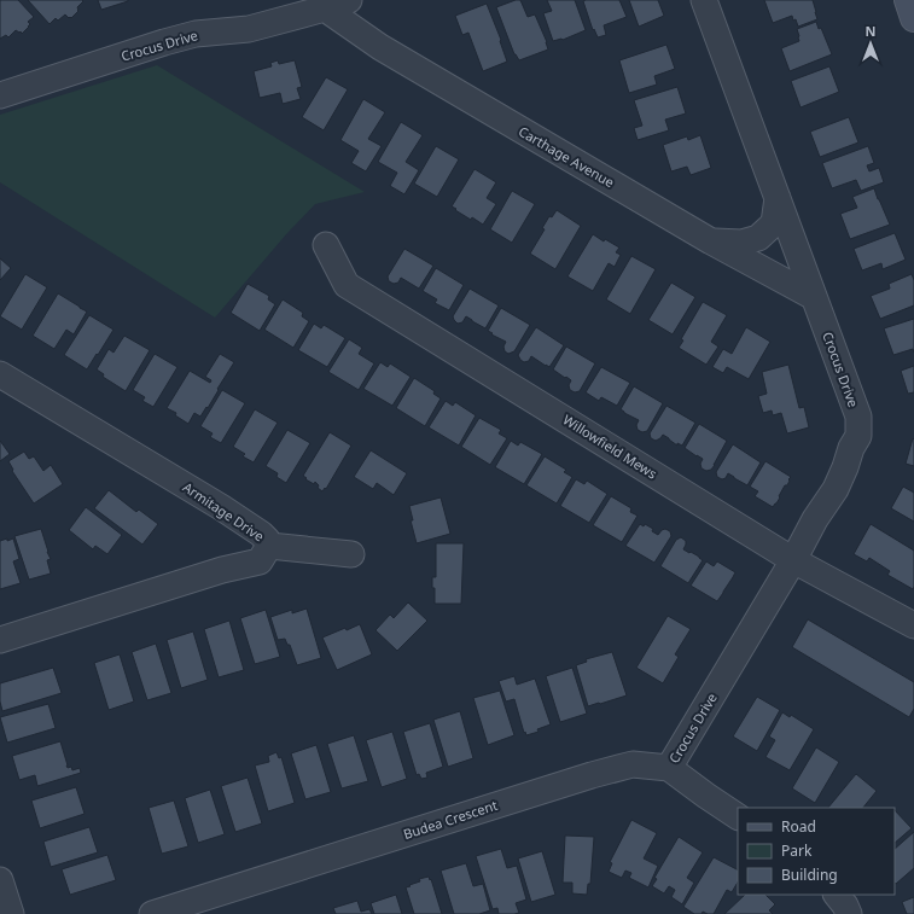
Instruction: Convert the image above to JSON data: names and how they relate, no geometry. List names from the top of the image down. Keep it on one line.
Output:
{"streets":{"street":["Crocus Drive","Carthage Avenue","Willowfield Mews","Armitage Drive","Budea Crescent"]},"crossings":[["Crocus Drive","Carthage Avenue"],["Crocus Drive","Willowfield Mews"],["Crocus Drive","Budea Crescent"]],"legend":["Road","Park","Building"],"north":"top"}
